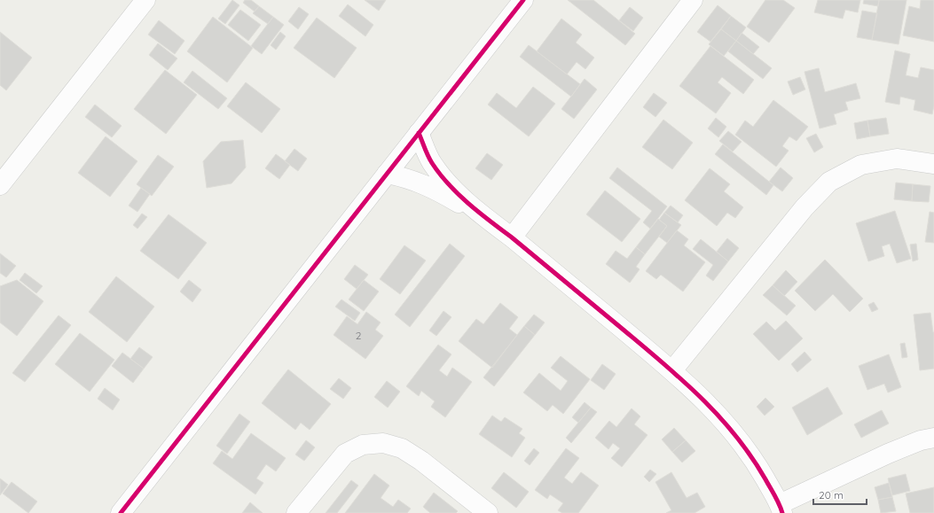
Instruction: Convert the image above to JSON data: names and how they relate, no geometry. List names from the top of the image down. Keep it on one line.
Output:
{"house_numbers":["2"],"scale_bar":"20 m"}
